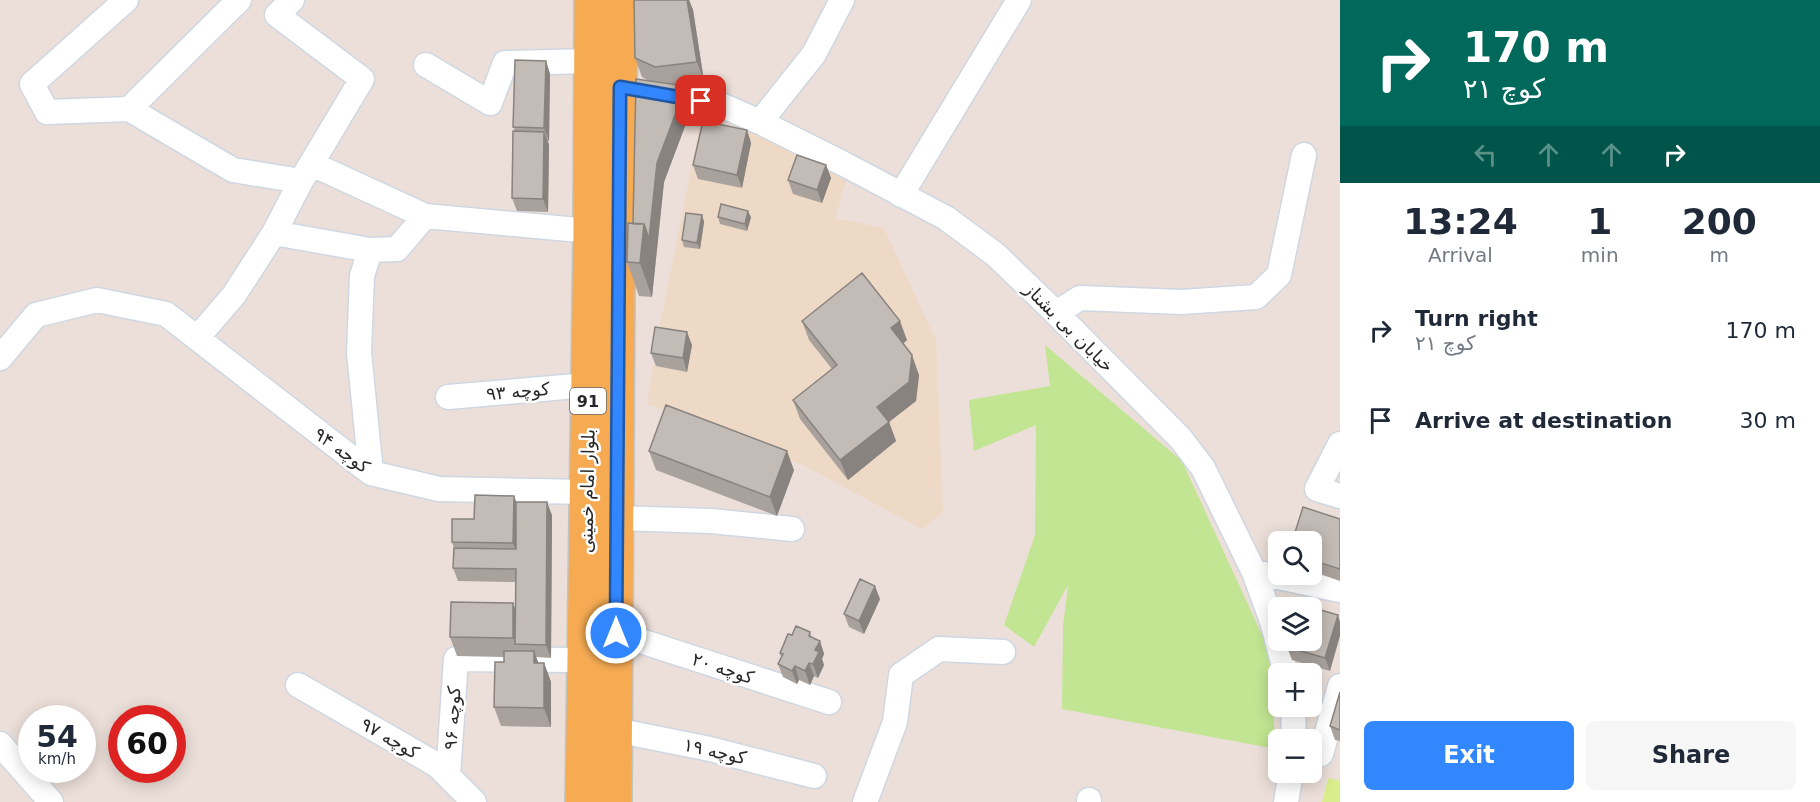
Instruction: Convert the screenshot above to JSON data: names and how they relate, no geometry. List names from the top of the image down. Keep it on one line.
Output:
{"streets":{"main road":["91","بلوار امام خمینی"],"street":["خیابان بی بشناز","کوچه ۹۳","کوچه ۹۴","کوچه ۲۰","کوچه ۹۶","کوچه ۹۷","کوچه ۱۹"]},"crossings":[["خیابان بی بشناز","بلوار امام خمینی"],["کوچه ۹۳","بلوار امام خمینی"],["کوچه ۹۴","بلوار امام خمینی"],["بلوار امام خمینی","کوچه ۲۰"],["بلوار امام خمینی","کوچه ۹۶"],["بلوار امام خمینی","کوچه ۱۹"],["کوچه ۹۶","کوچه ۹۷"]],"page":{"turn":["170 m","کوچ ۲۱"],"eta":["13:24","Arrival","1","min","200","m"],"list":[{"name":"Turn right","note":"کوچ ۲۱","value":"170 m"},{"name":"Arrive at destination","value":"30 m"}],"map_buttons":["+","−"],"speed":"54 km/h","limit":"60","buttons":["Exit","Share"]}}
